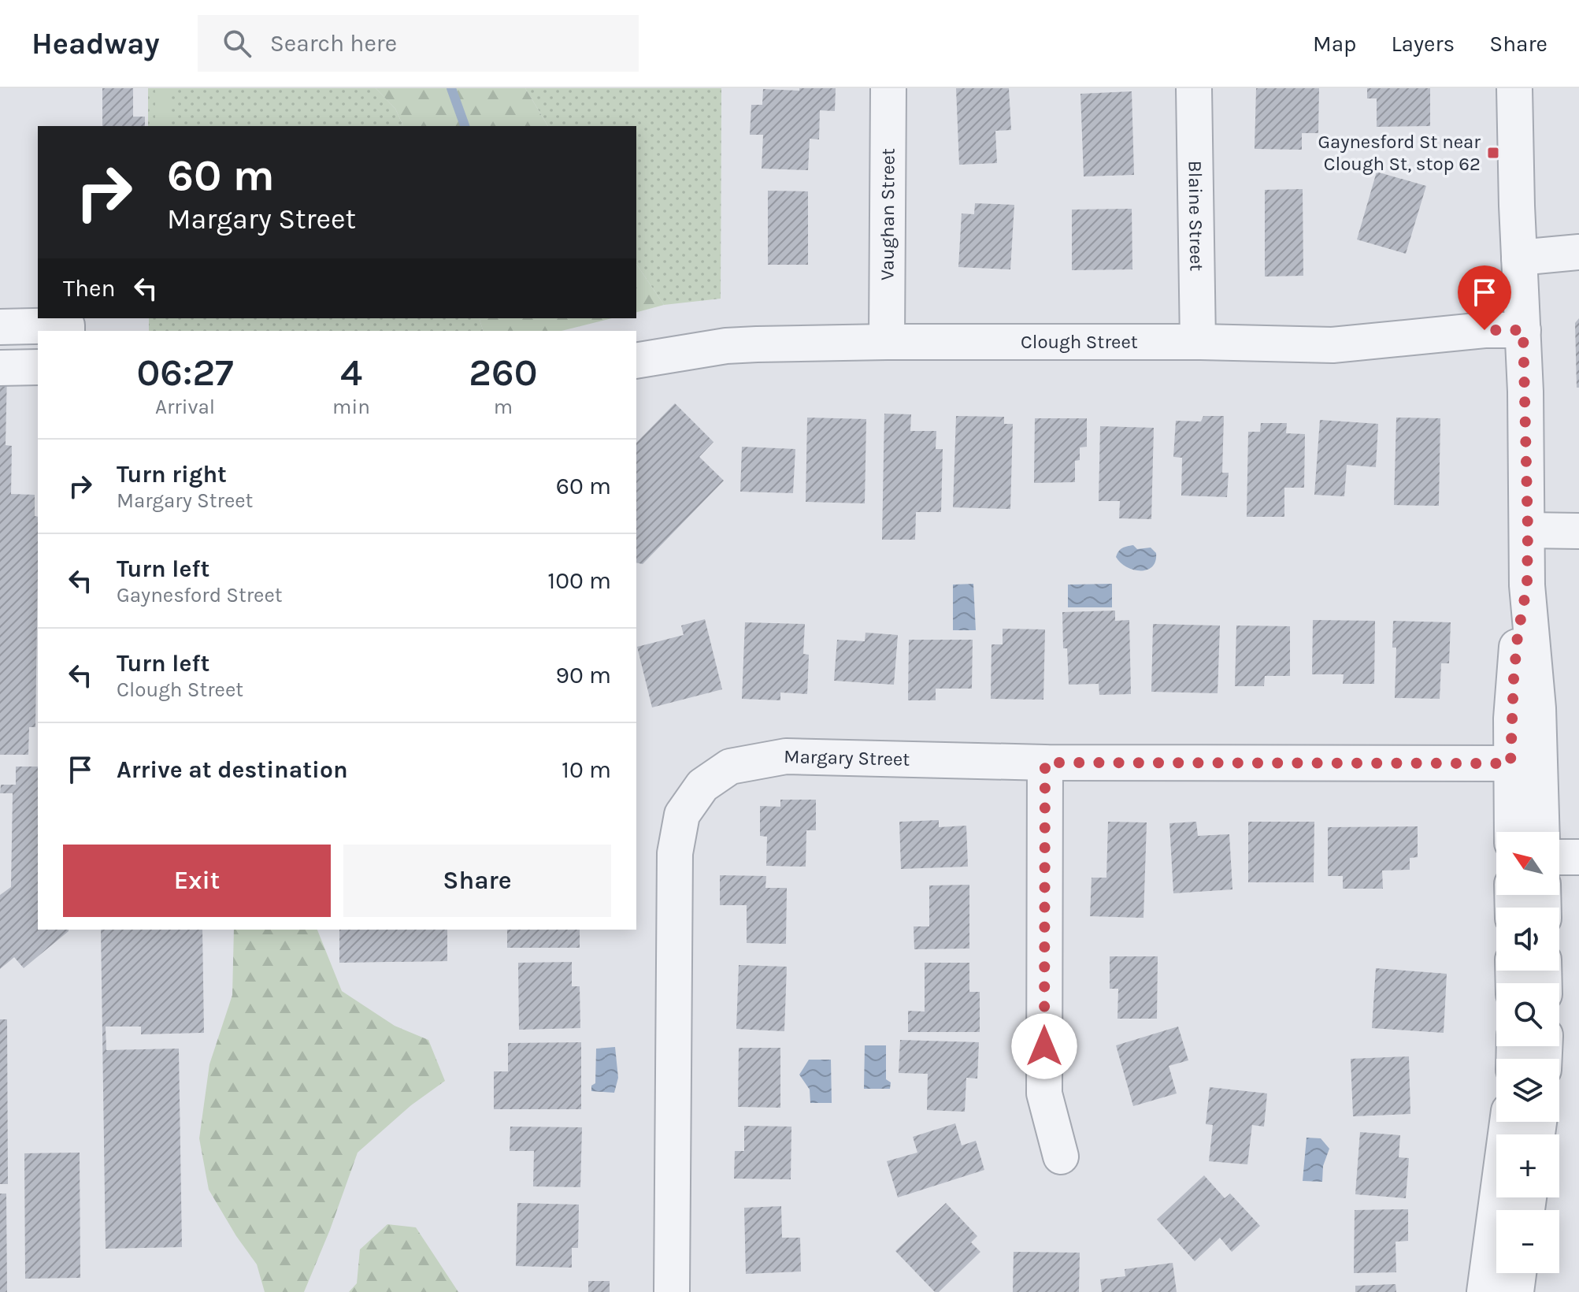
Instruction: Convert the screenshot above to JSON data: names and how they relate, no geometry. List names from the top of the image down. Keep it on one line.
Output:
{"streets":{"street":["Vaughan Street","Blaine Street","Clough Street","Margary Street"]},"crossings":[["Vaughan Street","Clough Street"],["Blaine Street","Clough Street"]],"places":{"transit":["Gaynesford St near Clough St, stop 62"]},"north":"top left","page":{"header":"Headway","search":"Search here","nav":["Map","Layers","Share"],"turn":["60 m","Margary Street"],"then":"Then","eta":["06:27","Arrival","4","min","260","m"],"list":[{"name":"Turn right","note":"Margary Street","value":"60 m"},{"name":"Turn left","note":"Gaynesford Street","value":"100 m"},{"name":"Turn left","note":"Clough Street","value":"90 m"},{"name":"Arrive at destination","value":"10 m"}],"map_buttons":["+","−"],"buttons":["Exit","Share"]}}
